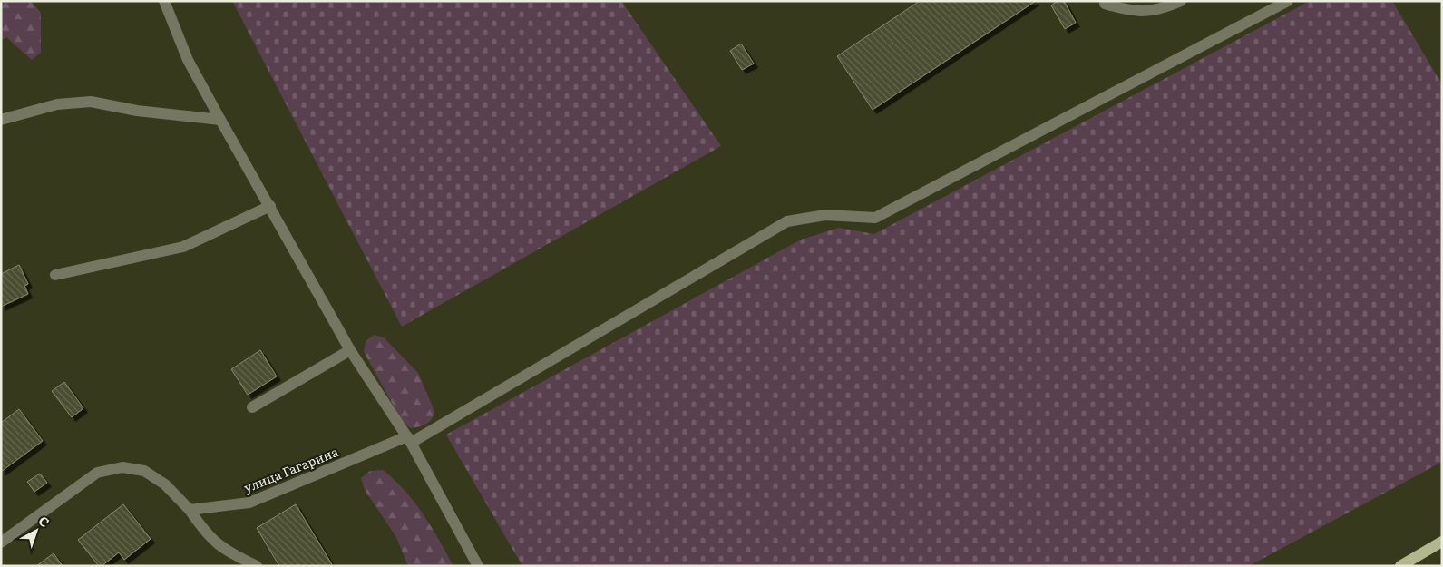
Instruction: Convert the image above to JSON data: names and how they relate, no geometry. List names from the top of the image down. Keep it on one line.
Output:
{"streets":{"street":["улица Гагарина"]},"north":"top right"}
